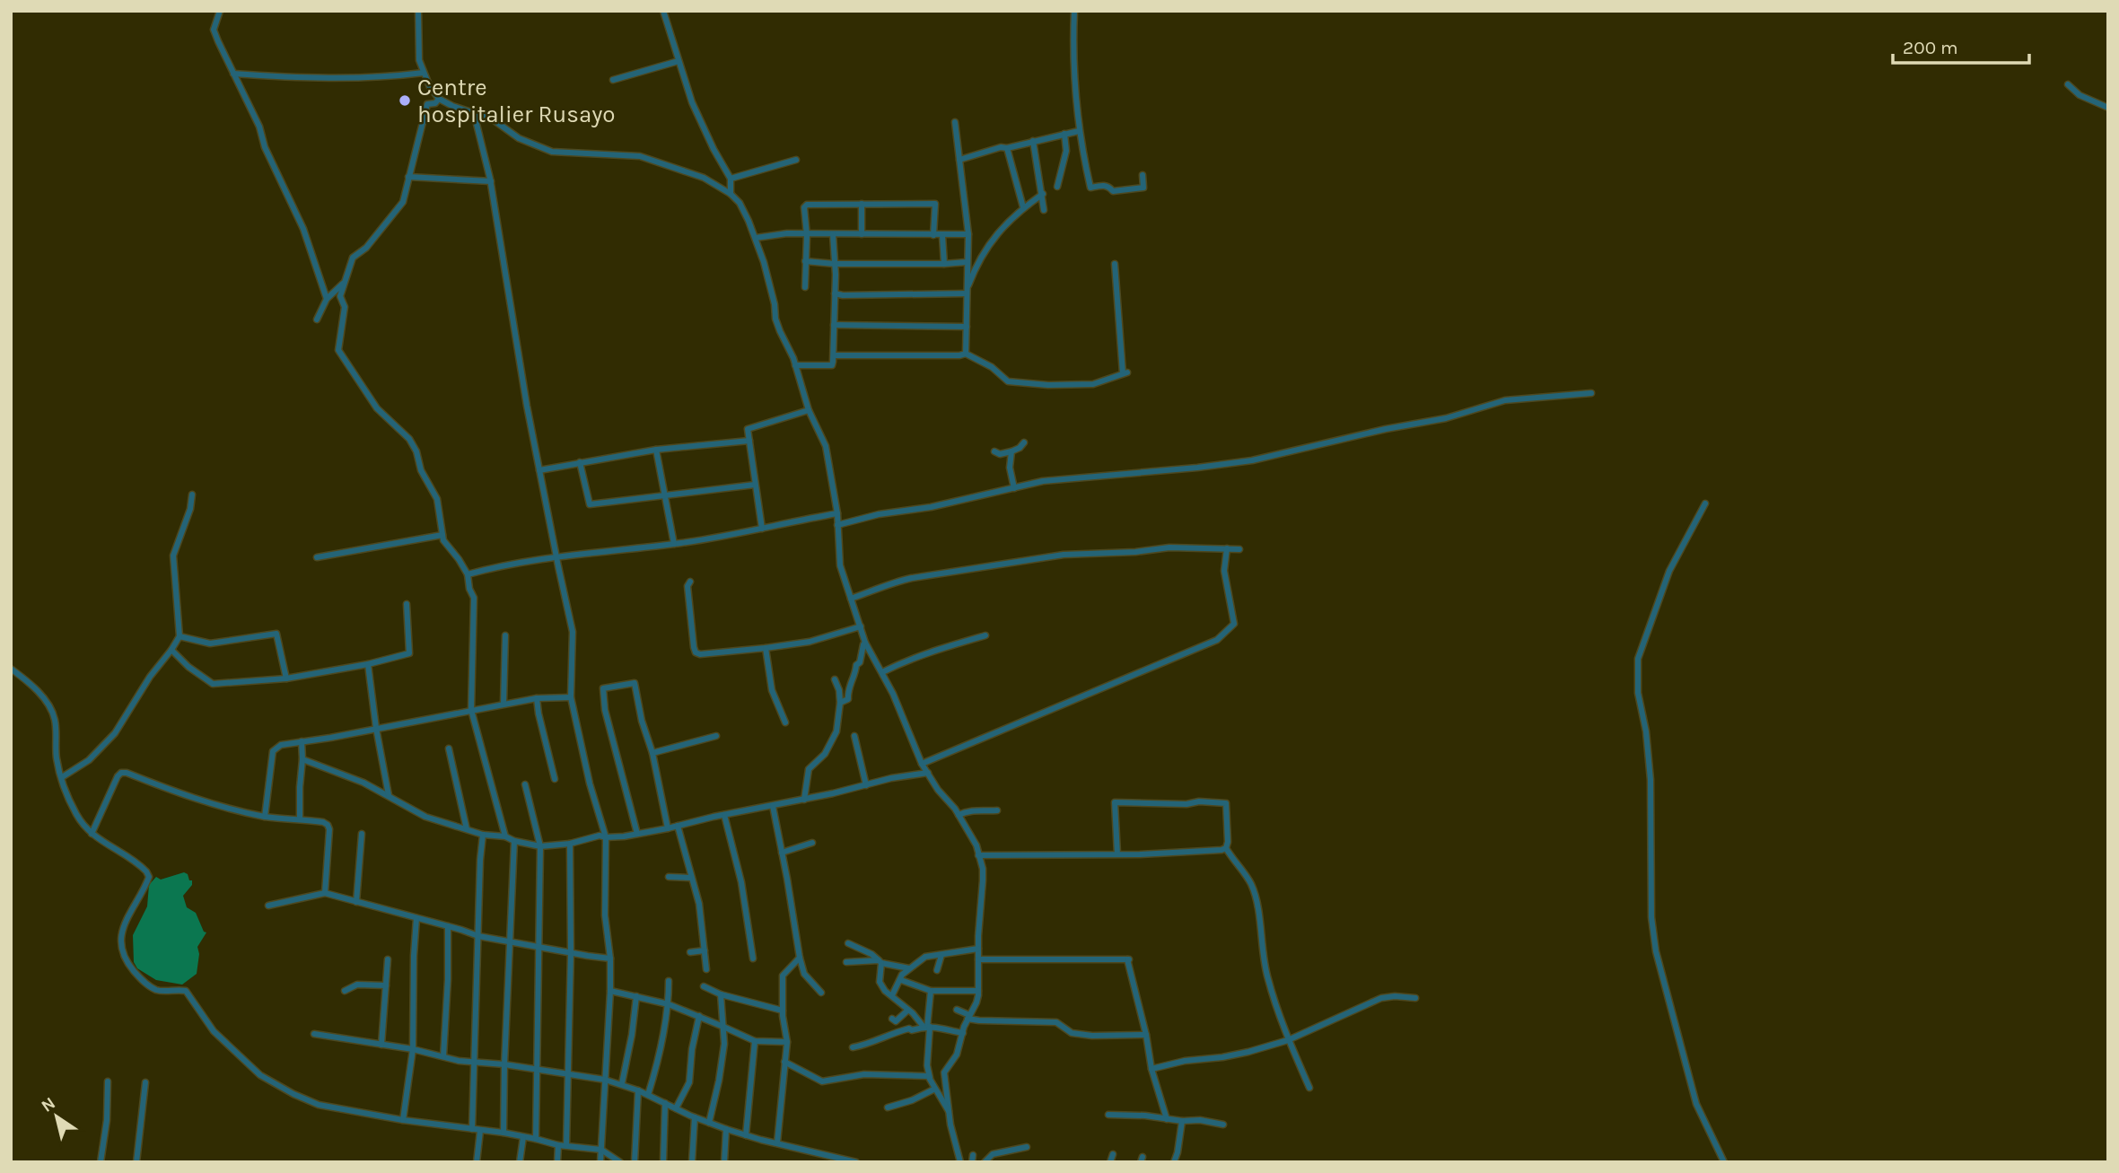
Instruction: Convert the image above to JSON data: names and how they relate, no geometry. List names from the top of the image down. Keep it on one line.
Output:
{"places":["Centre hospitalier Rusayo"],"scale_bar":"200 m","north":"top left"}
